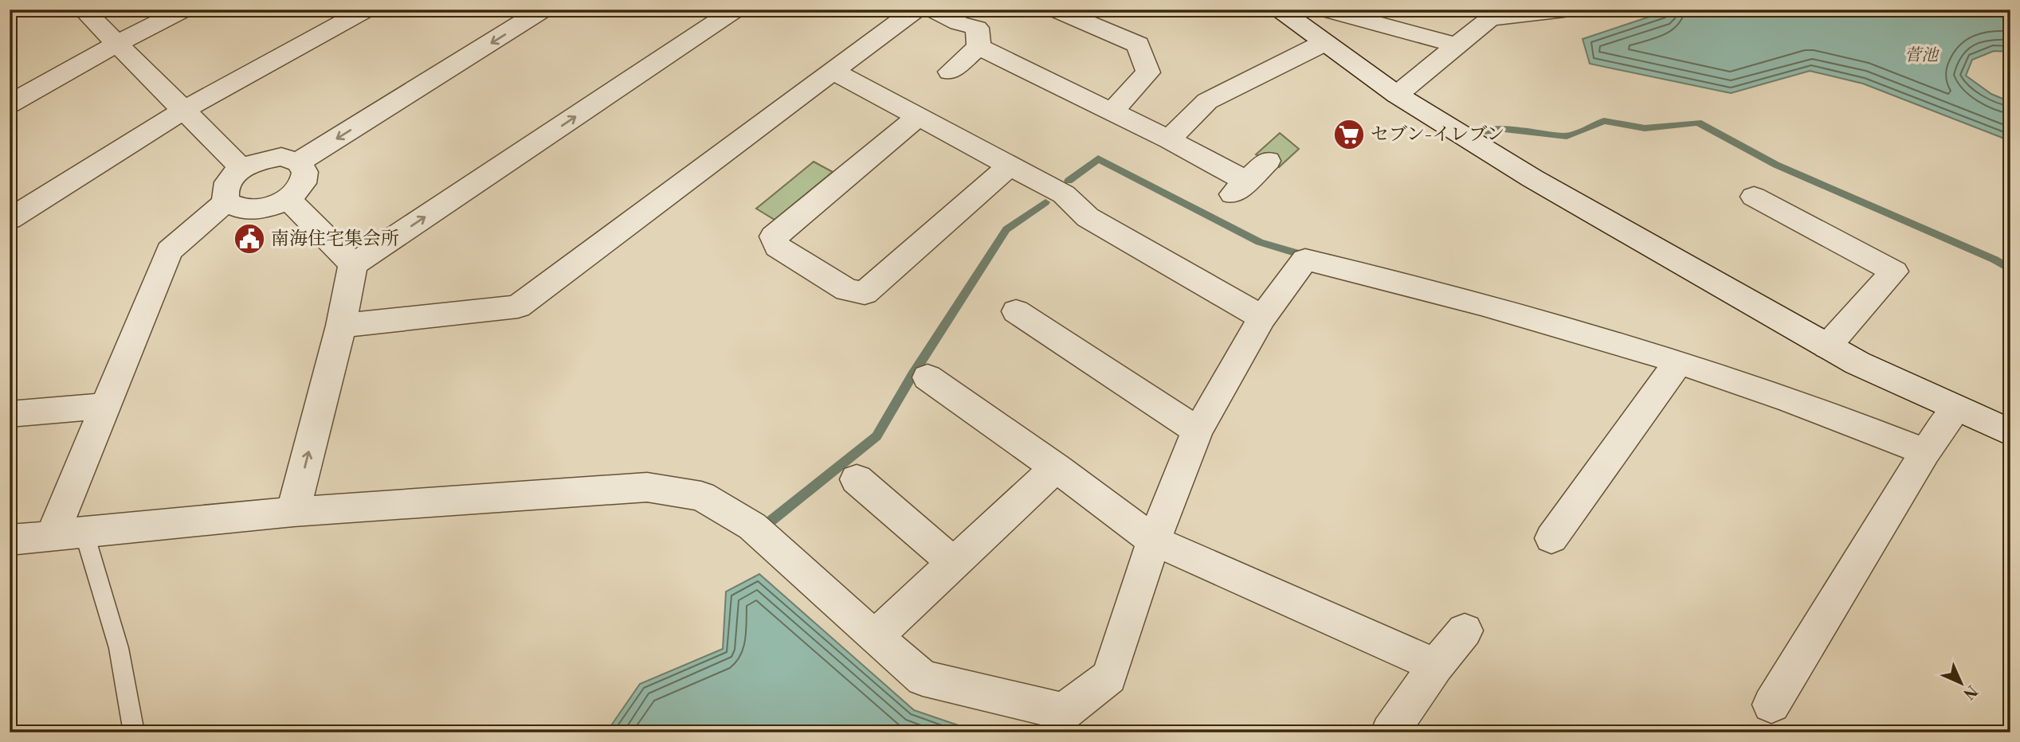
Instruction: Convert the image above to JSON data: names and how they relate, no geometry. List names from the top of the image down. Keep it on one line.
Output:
{"water":["菅池"],"places":{"supermarket":["セブン-イレブン"],"public building":["南海住宅集会所"]},"north":"bottom right"}
